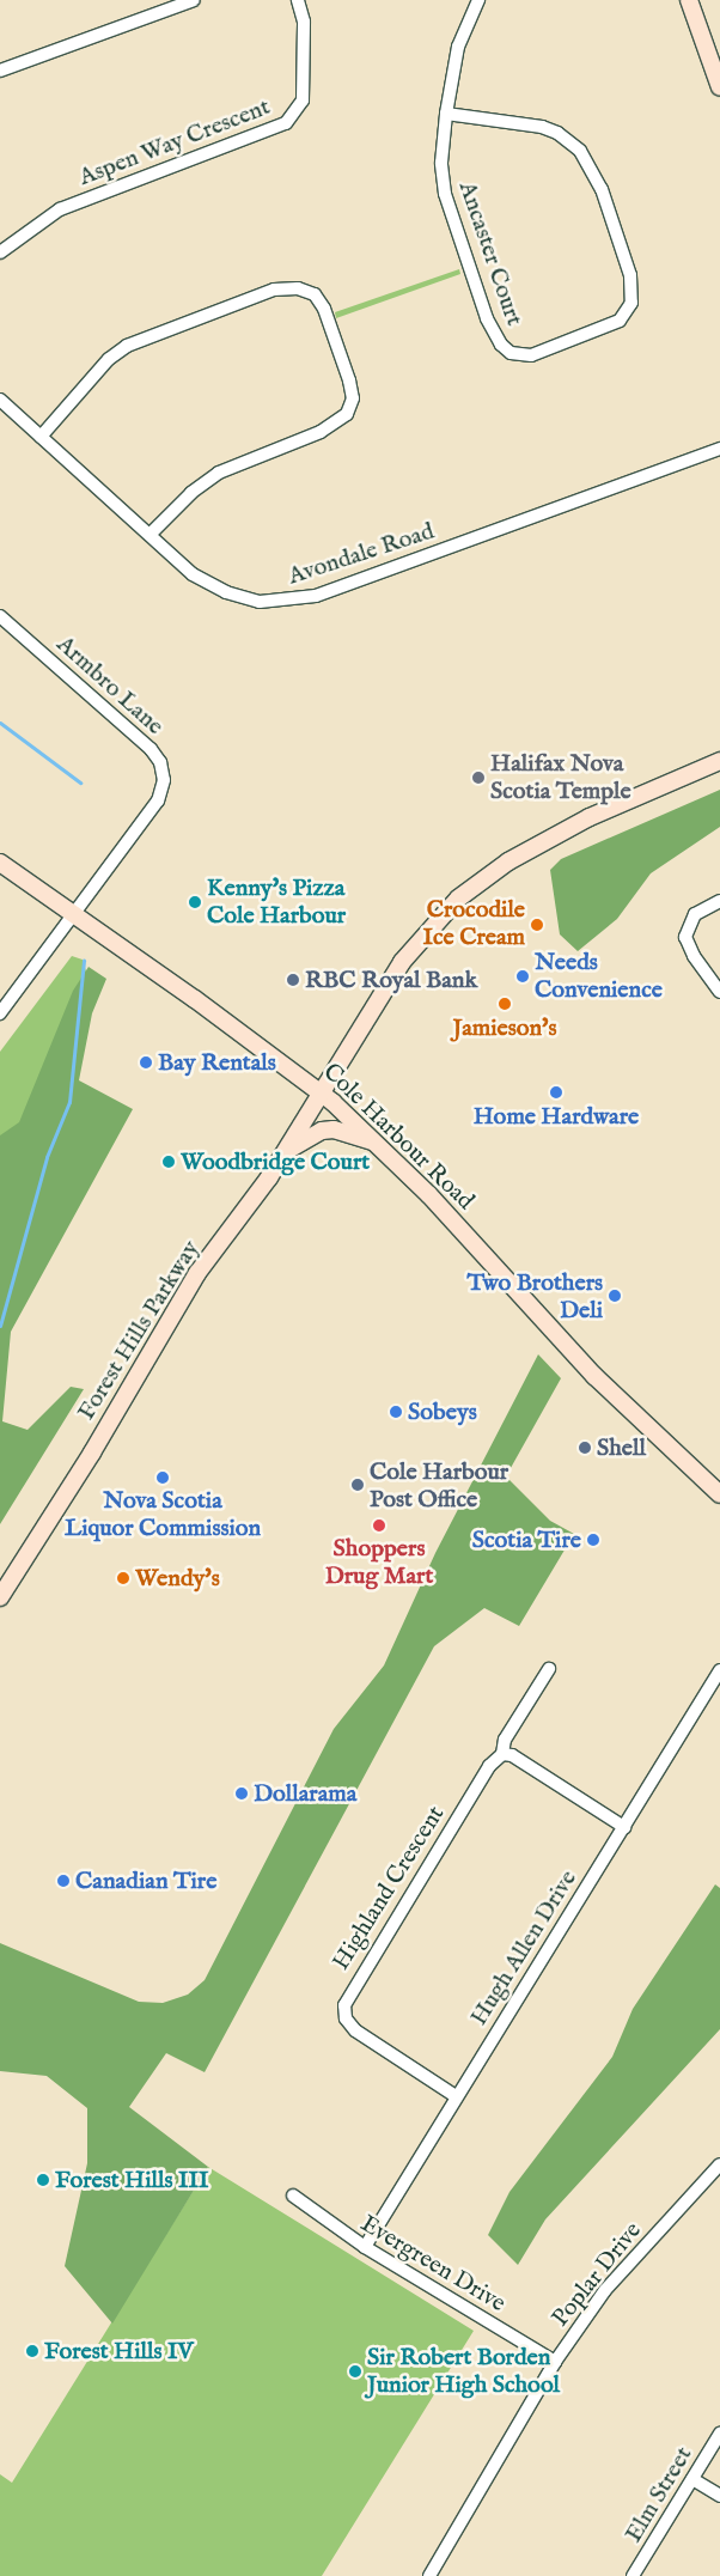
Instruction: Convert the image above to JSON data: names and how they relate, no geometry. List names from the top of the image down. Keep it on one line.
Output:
{"streets":{"main road":["Cole Harbour Road","Forest Hills Parkway"],"street":["Aspen Way Crescent","Ancaster Court","Avondale Road","Armbro Lane","Highland Crescent","Hugh Allen Drive","Evergreen Drive","Poplar Drive","Elm Street"]},"crossings":[["Armbro Lane","Cole Harbour Road"],["Cole Harbour Road","Forest Hills Parkway"],["Highland Crescent","Hugh Allen Drive"],["Hugh Allen Drive","Evergreen Drive"],["Evergreen Drive","Poplar Drive"]],"places":["Halifax Nova Scotia Temple","Kenny's Pizza Cole Harbour","Crocodile Ice Cream","Needs Convenience","RBC Royal Bank","Jamieson's","Bay Rentals","Home Hardware","Woodbridge Court","Two Brothers Deli","Sobeys","Shell","Nova Scotia Liquor Commission","Cole Harbour Post Office","Shoppers Drug Mart","Scotia Tire","Wendy's","Dollarama","Canadian Tire","Forest Hills III","Forest Hills IV","Sir Robert Borden Junior High School"]}
